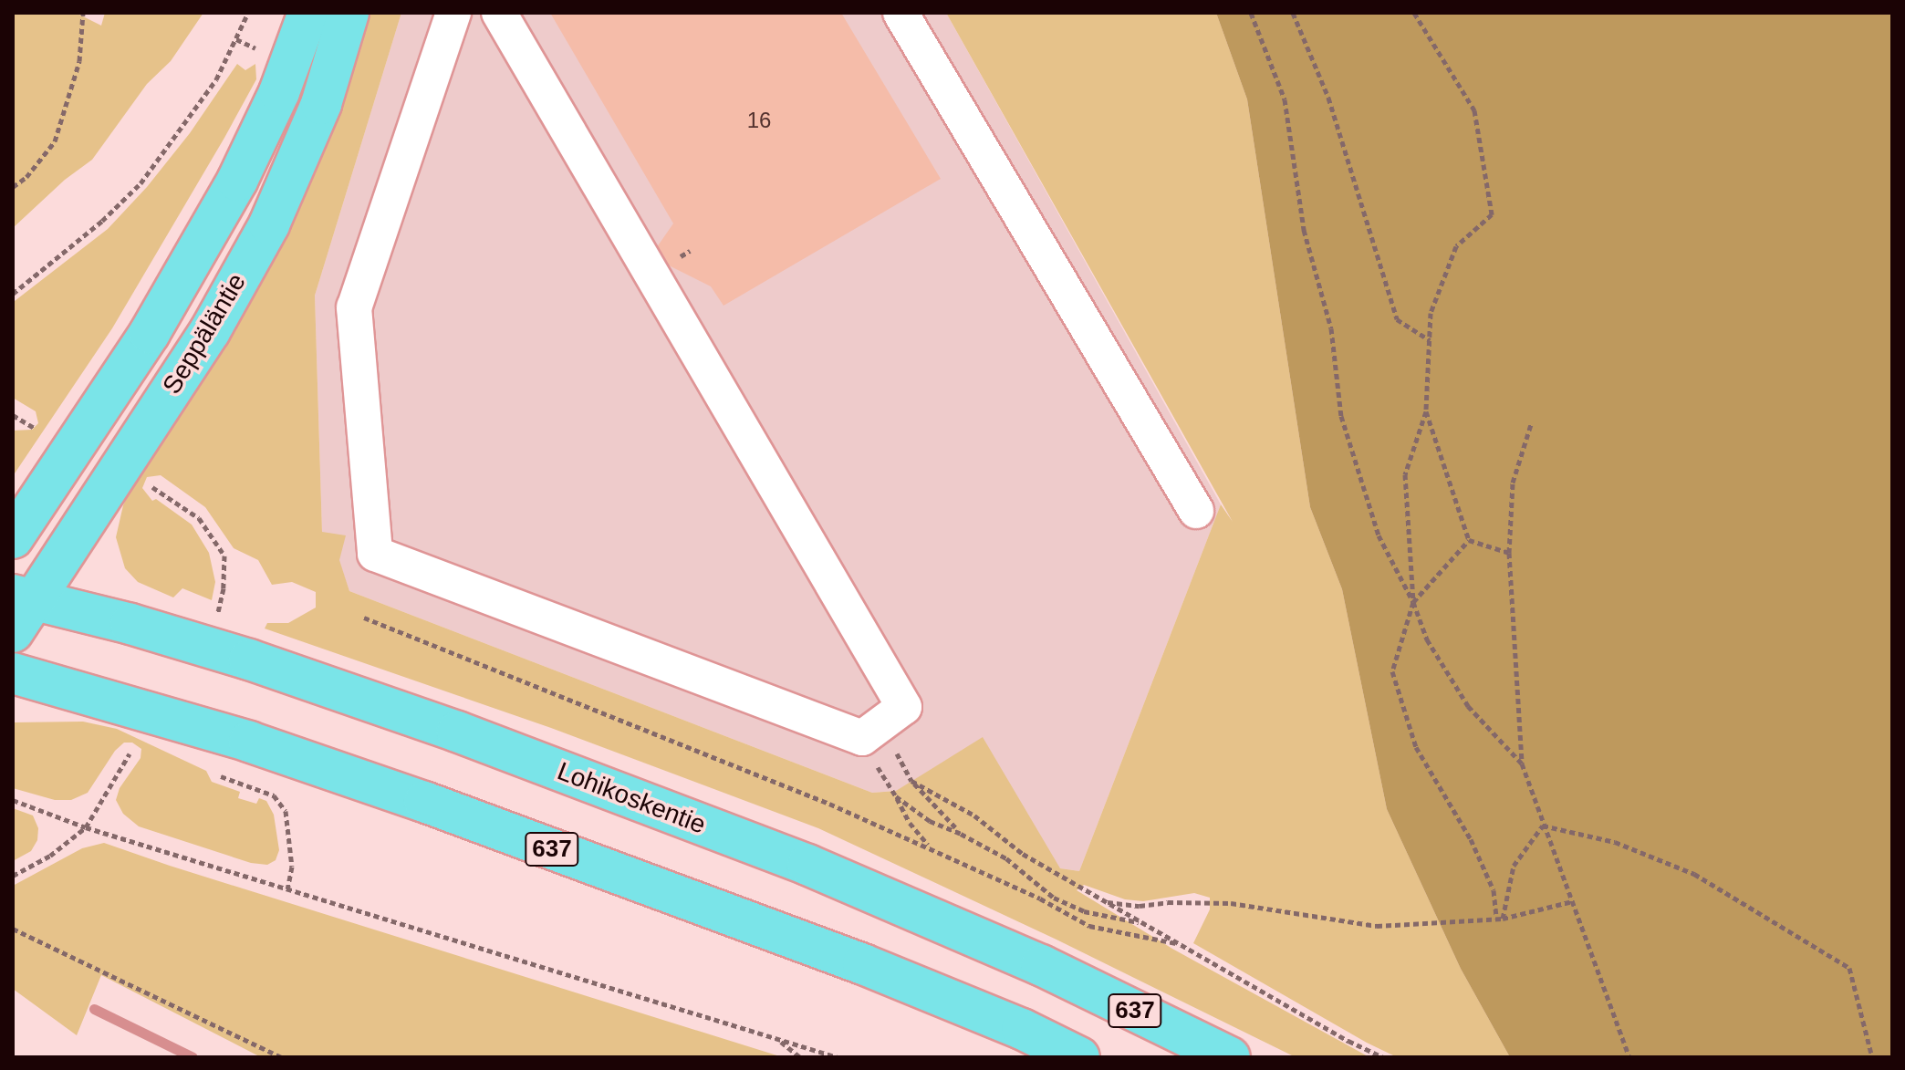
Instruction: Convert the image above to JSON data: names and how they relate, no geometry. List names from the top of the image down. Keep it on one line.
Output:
{"streets":{"main road":["Seppäläntie","Lohikoskentie","637"]},"crossings":[["Seppäläntie","Lohikoskentie"]],"house_numbers":["16"]}
